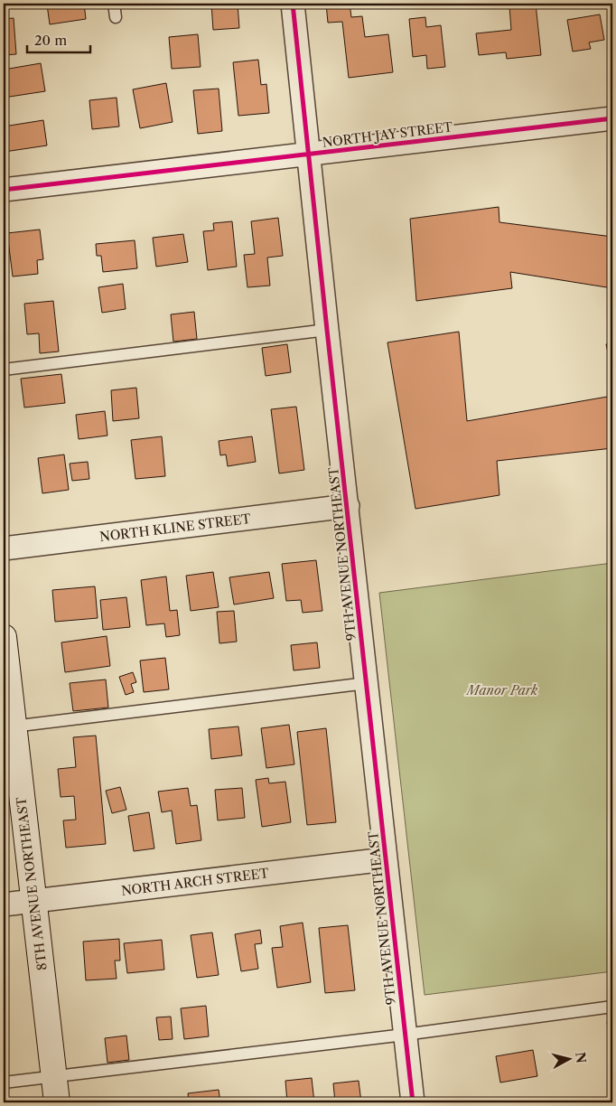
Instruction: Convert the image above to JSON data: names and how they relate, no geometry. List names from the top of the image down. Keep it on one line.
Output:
{"streets":{"main road":["8TH AVENUE NORTHEAST"],"street":["NORTH JAY STREET","NORTH KLINE STREET","9TH AVENUE NORTHEAST","NORTH ARCH STREET"]},"crossings":[["NORTH JAY STREET","9TH AVENUE NORTHEAST"],["NORTH KLINE STREET","9TH AVENUE NORTHEAST"],["9TH AVENUE NORTHEAST","NORTH ARCH STREET"],["NORTH ARCH STREET","8TH AVENUE NORTHEAST"]],"parks":["Manor Park"],"scale_bar":"20 m","north":"right"}
